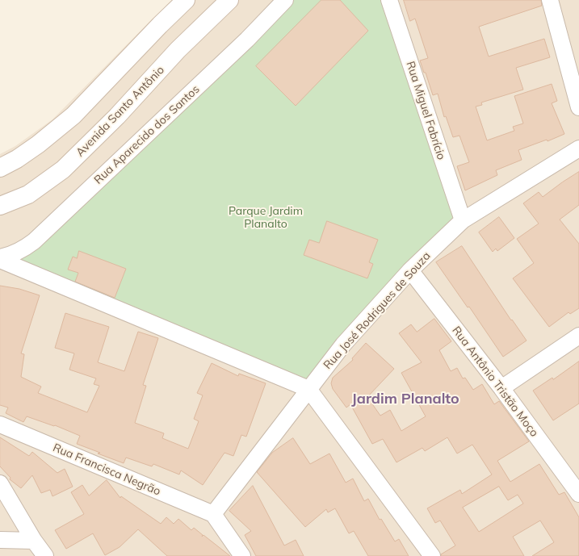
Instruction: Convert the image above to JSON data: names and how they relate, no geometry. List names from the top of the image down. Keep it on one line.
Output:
{"streets":{"street":["Rua Miguel Fabrício","Avenida Santo Antônio","Rua Aparecido dos Santos","Rua José Rodrigues de Souza","Rua Antônio Tristão Moço","Rua Francisca Negrão"]},"crossings":[["Rua Miguel Fabrício","Rua José Rodrigues de Souza"],["Rua Aparecido dos Santos","Rua José Rodrigues de Souza"],["Rua José Rodrigues de Souza","Rua Antônio Tristão Moço"],["Rua José Rodrigues de Souza","Rua Francisca Negrão"]],"districts":["Jardim Planalto"],"parks":["Parque Jardim Planalto"]}
